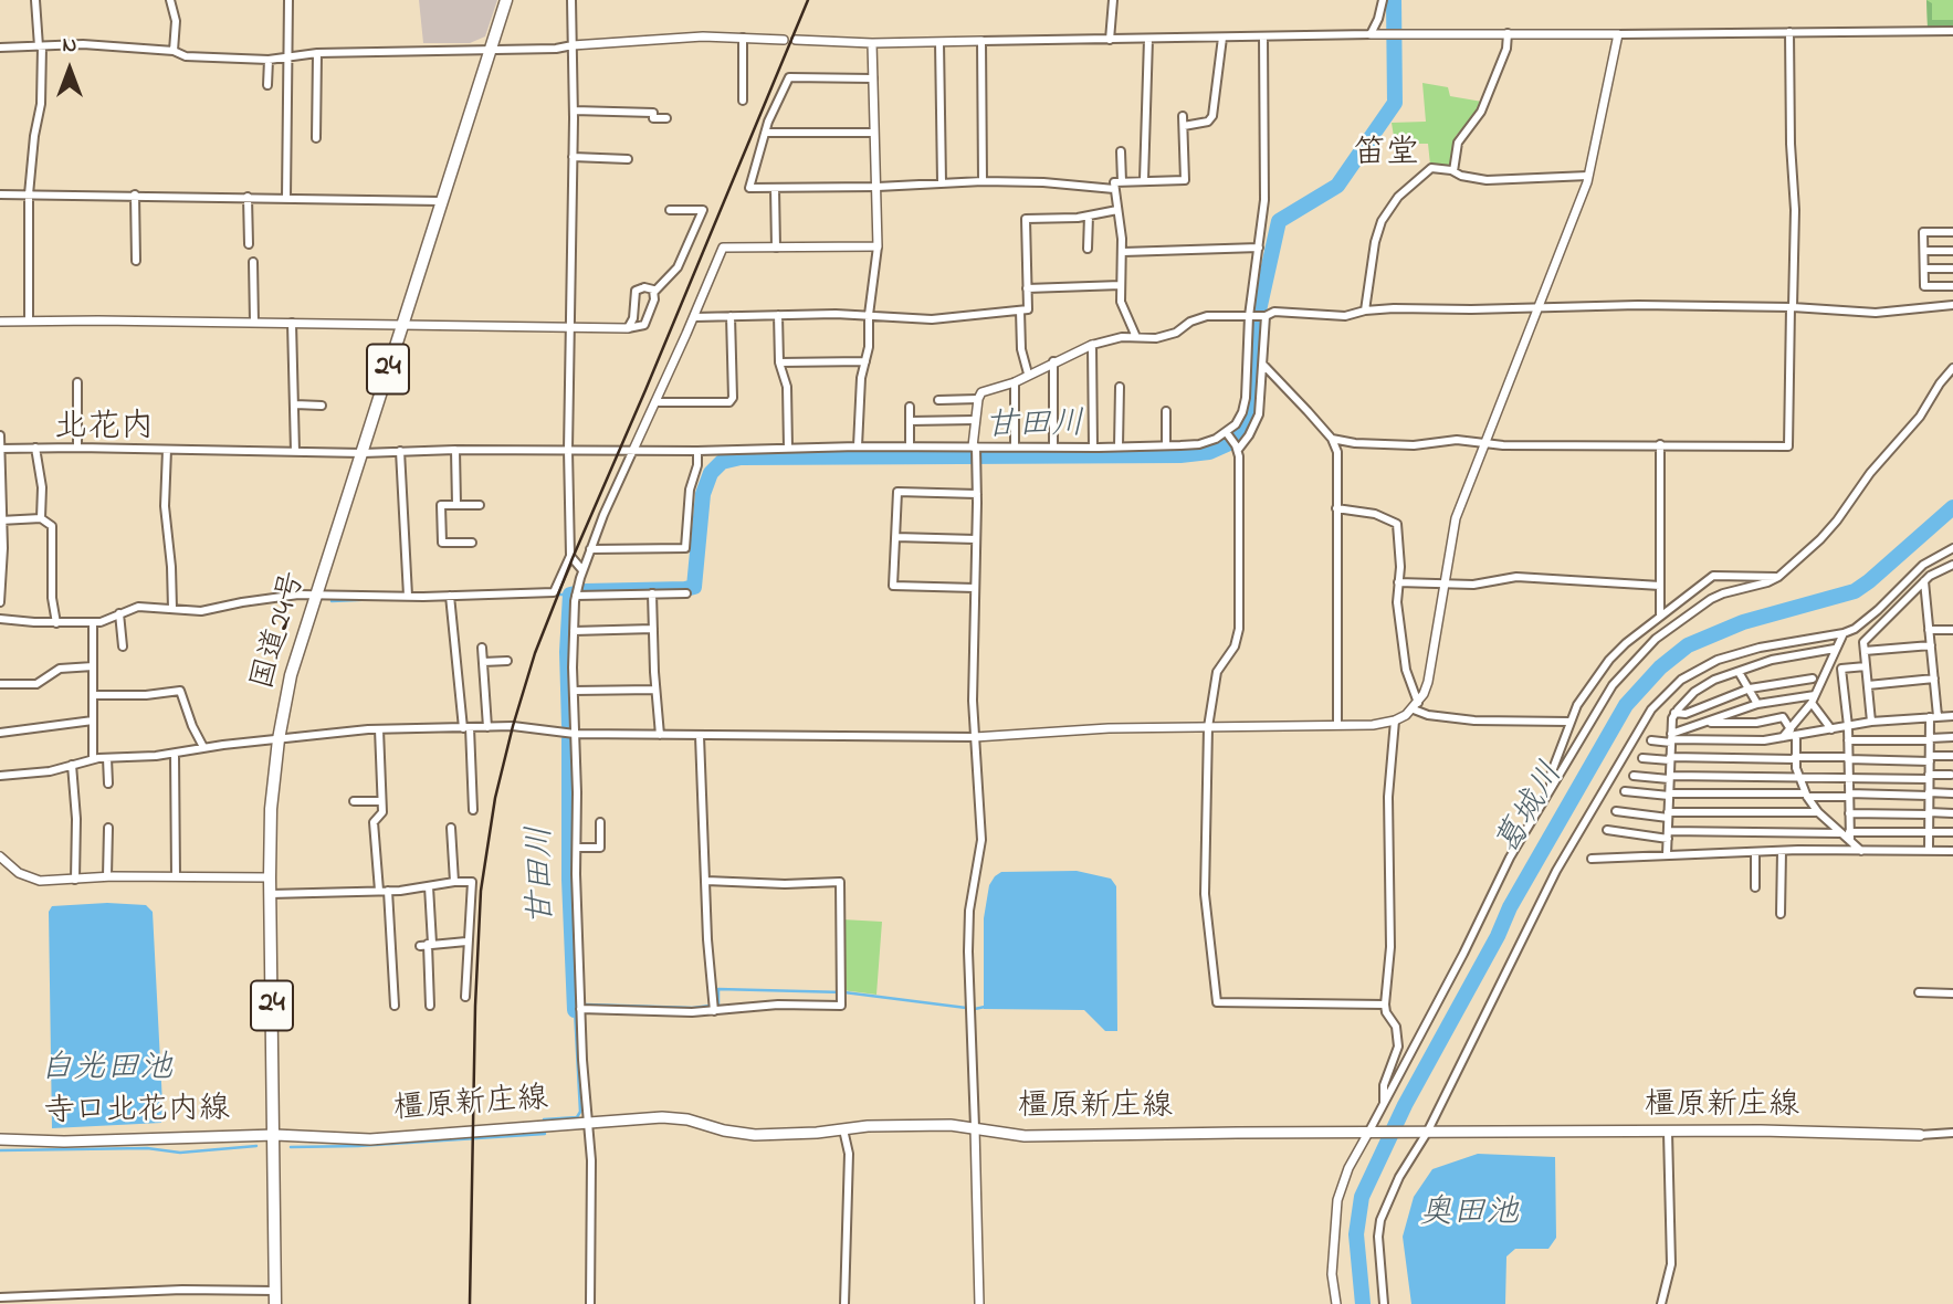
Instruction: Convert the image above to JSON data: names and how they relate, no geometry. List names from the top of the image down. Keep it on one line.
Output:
{"streets":{"highway":["24","国道24号"],"main road":["橿原新庄線","寺口北花内線"]},"crossings":[["国道24号","橿原新庄線"],["国道24号","寺口北花内線"],["橿原新庄線","寺口北花内線"]],"districts":["笛堂","北花内"],"water":["甘田川","葛城川","白光田池","奥田池"],"north":"top"}
